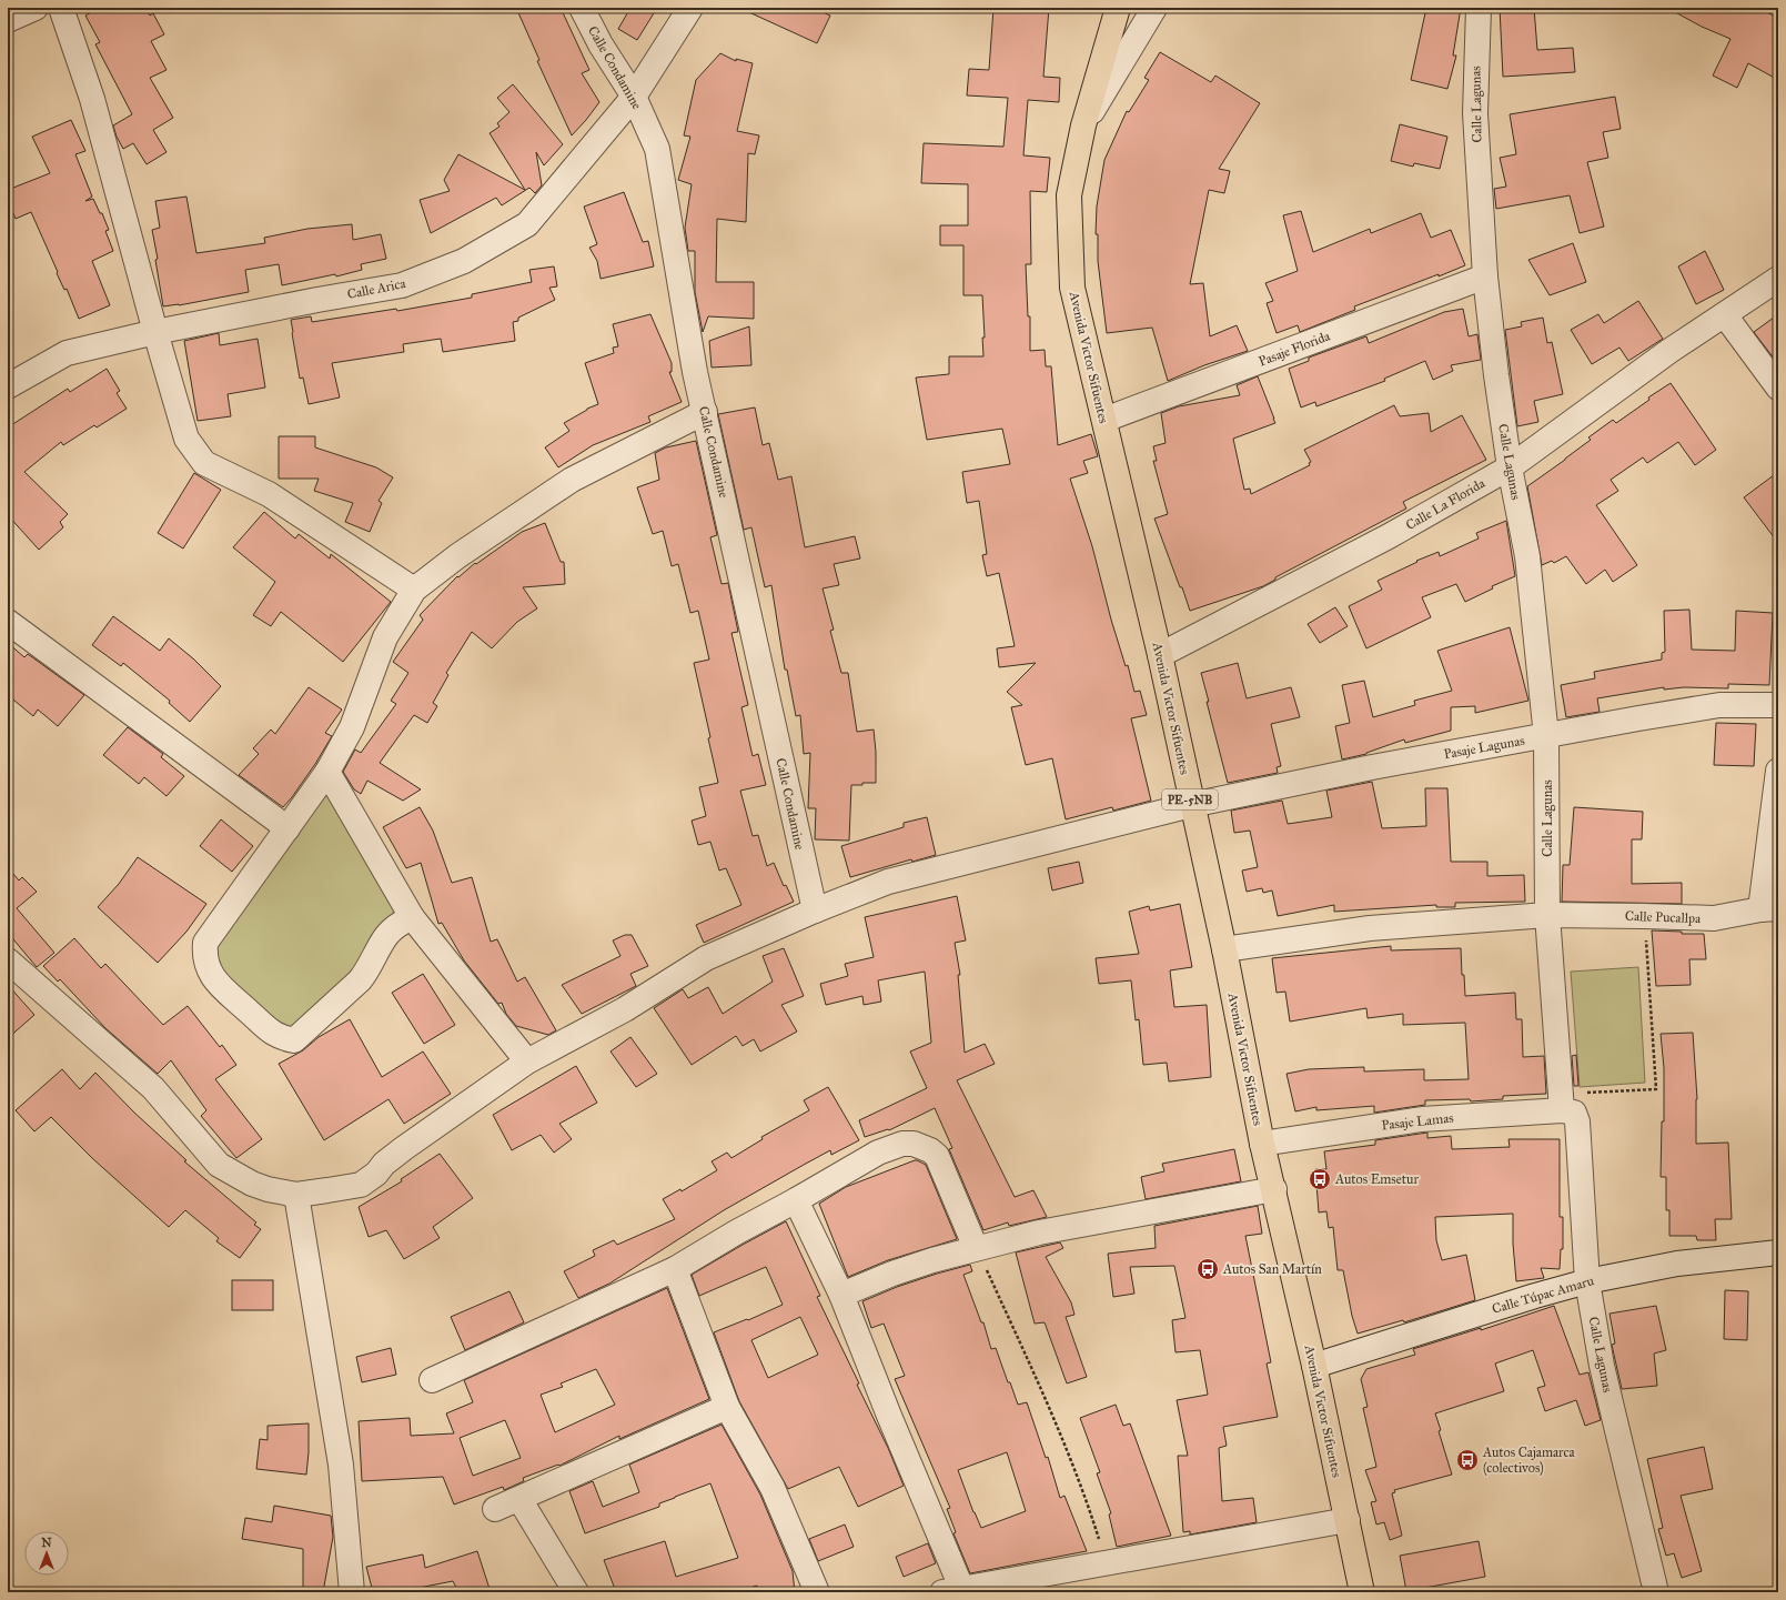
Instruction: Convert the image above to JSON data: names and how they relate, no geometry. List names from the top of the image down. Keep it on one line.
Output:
{"streets":{"highway":["Avenida Victor Sifuentes","PE-5NB"],"street":["Calle Condamine","Calle Lagunas","Calle Arica","Pasaje Florida","Calle La Florida","Pasaje Lagunas","Calle Pucallpa","Pasaje Lamas","Calle Túpac Amaru"]},"crossings":[["Calle Condamine","Calle Arica"],["Calle Condamine","Pasaje Lagunas"],["Calle Lagunas","Pasaje Florida"],["Calle Lagunas","Calle La Florida"],["Calle Lagunas","Pasaje Lagunas"],["Calle Lagunas","Calle Pucallpa"],["Calle Lagunas","Pasaje Lamas"],["Calle Lagunas","Calle Túpac Amaru"],["Pasaje Florida","Avenida Victor Sifuentes"],["Avenida Victor Sifuentes","Calle La Florida"],["Avenida Victor Sifuentes","Pasaje Lagunas"],["Avenida Victor Sifuentes","Calle Pucallpa"],["Avenida Victor Sifuentes","Pasaje Lamas"],["Avenida Victor Sifuentes","Calle Túpac Amaru"]],"places":{"bus stop":["Autos Emsetur","Autos San Martín","Autos Cajamarca (colectivos)"]},"north":"top"}
